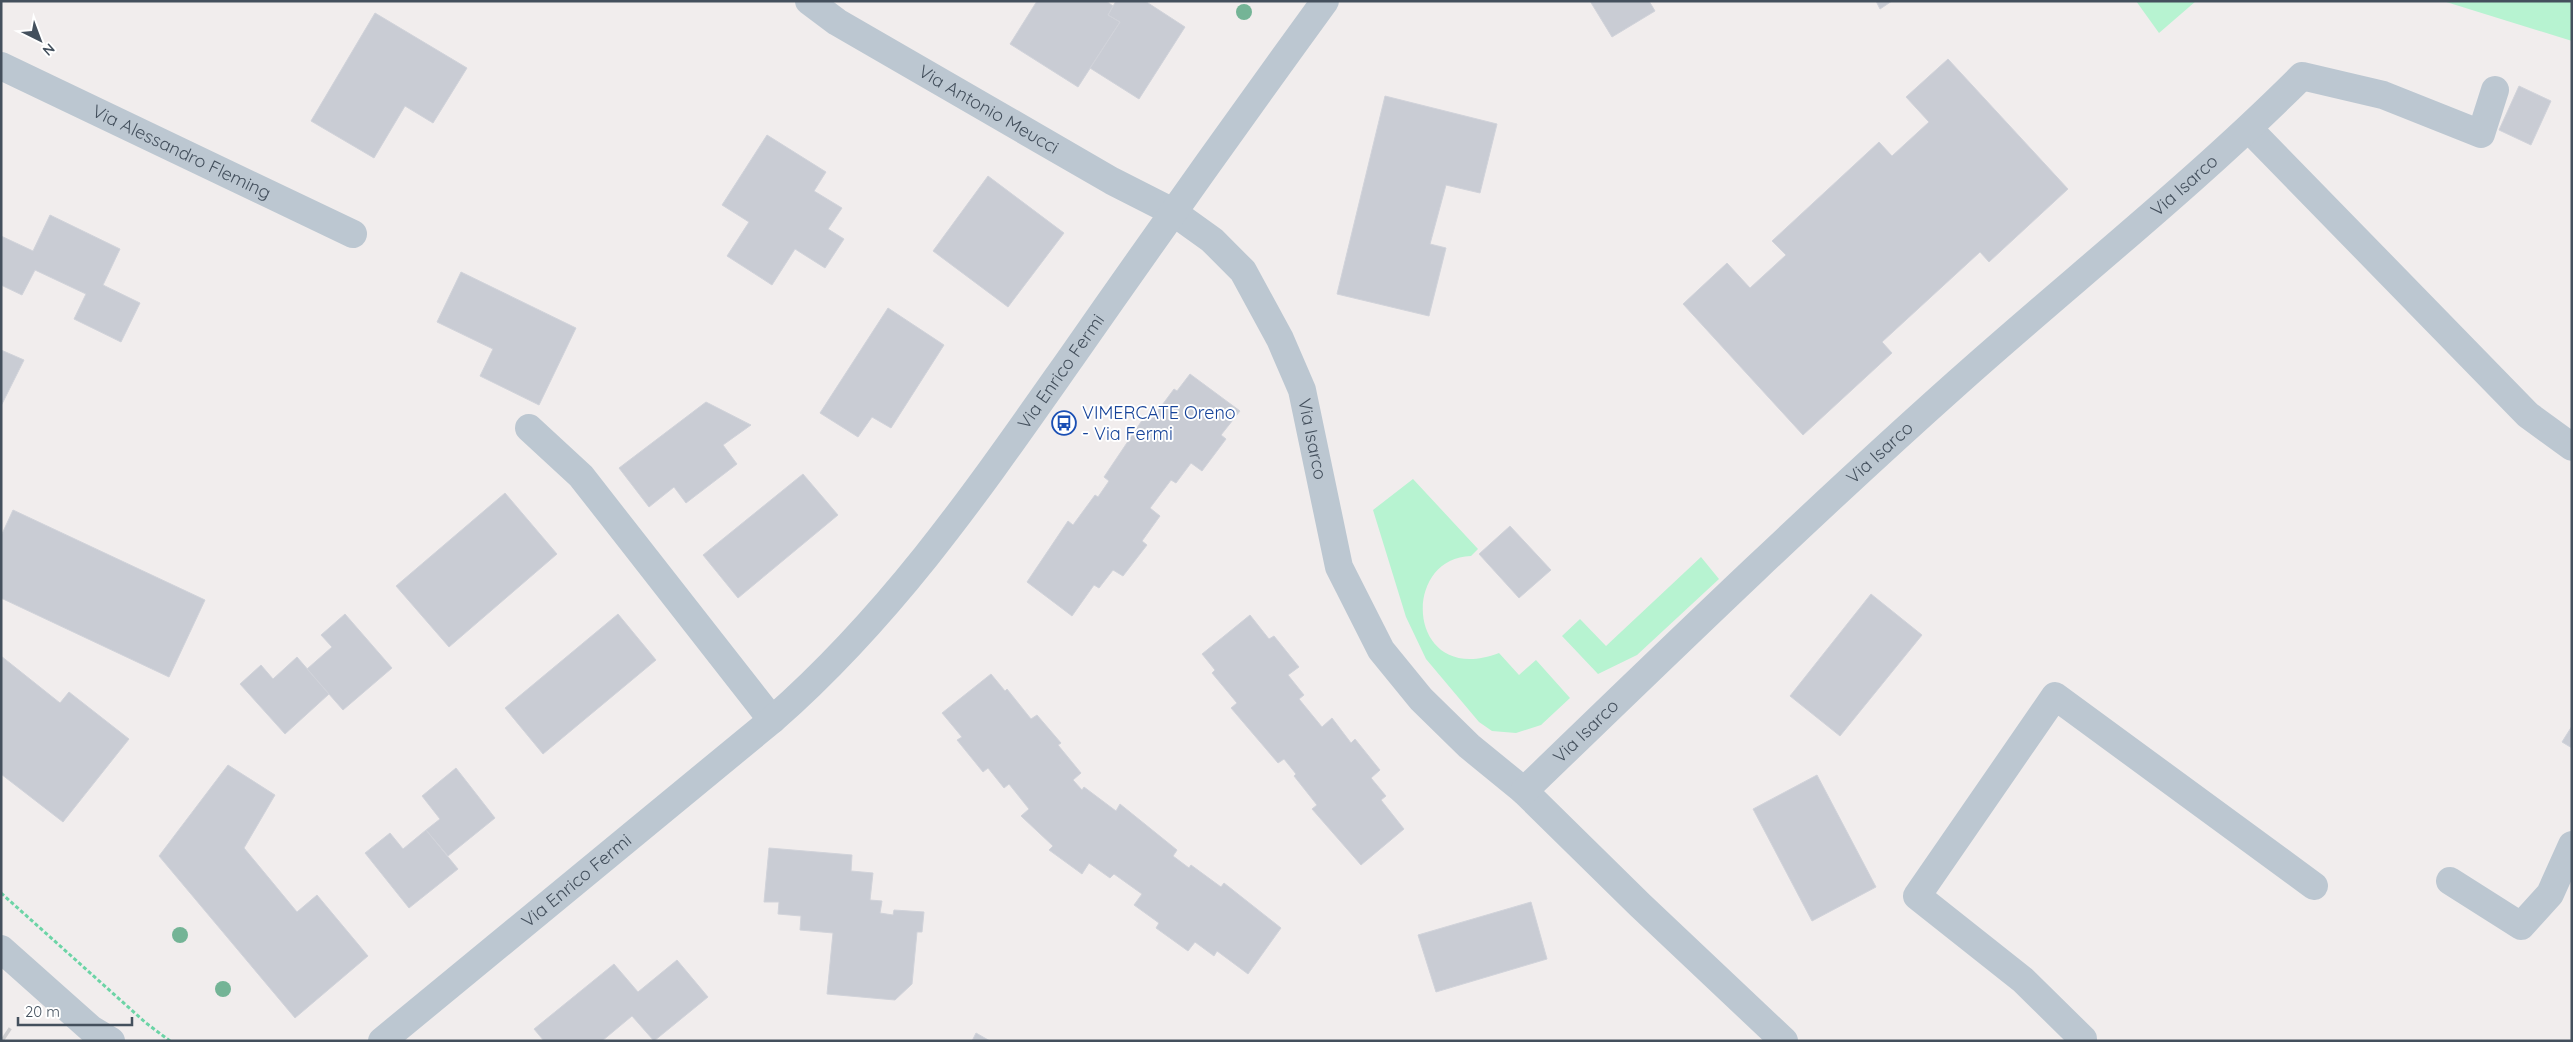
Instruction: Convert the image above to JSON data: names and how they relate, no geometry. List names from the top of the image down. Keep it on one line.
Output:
{"streets":{"street":["Via Antonio Meucci","Via Alessandro Fleming","Via Isarco","Via Enrico Fermi"]},"crossings":[["Via Antonio Meucci","Via Isarco"],["Via Antonio Meucci","Via Enrico Fermi"],["Via Isarco","Via Enrico Fermi"]],"places":{"bus stop":["VIMERCATE Oreno - Via Fermi"]},"scale_bar":"20 m","north":"bottom right"}
